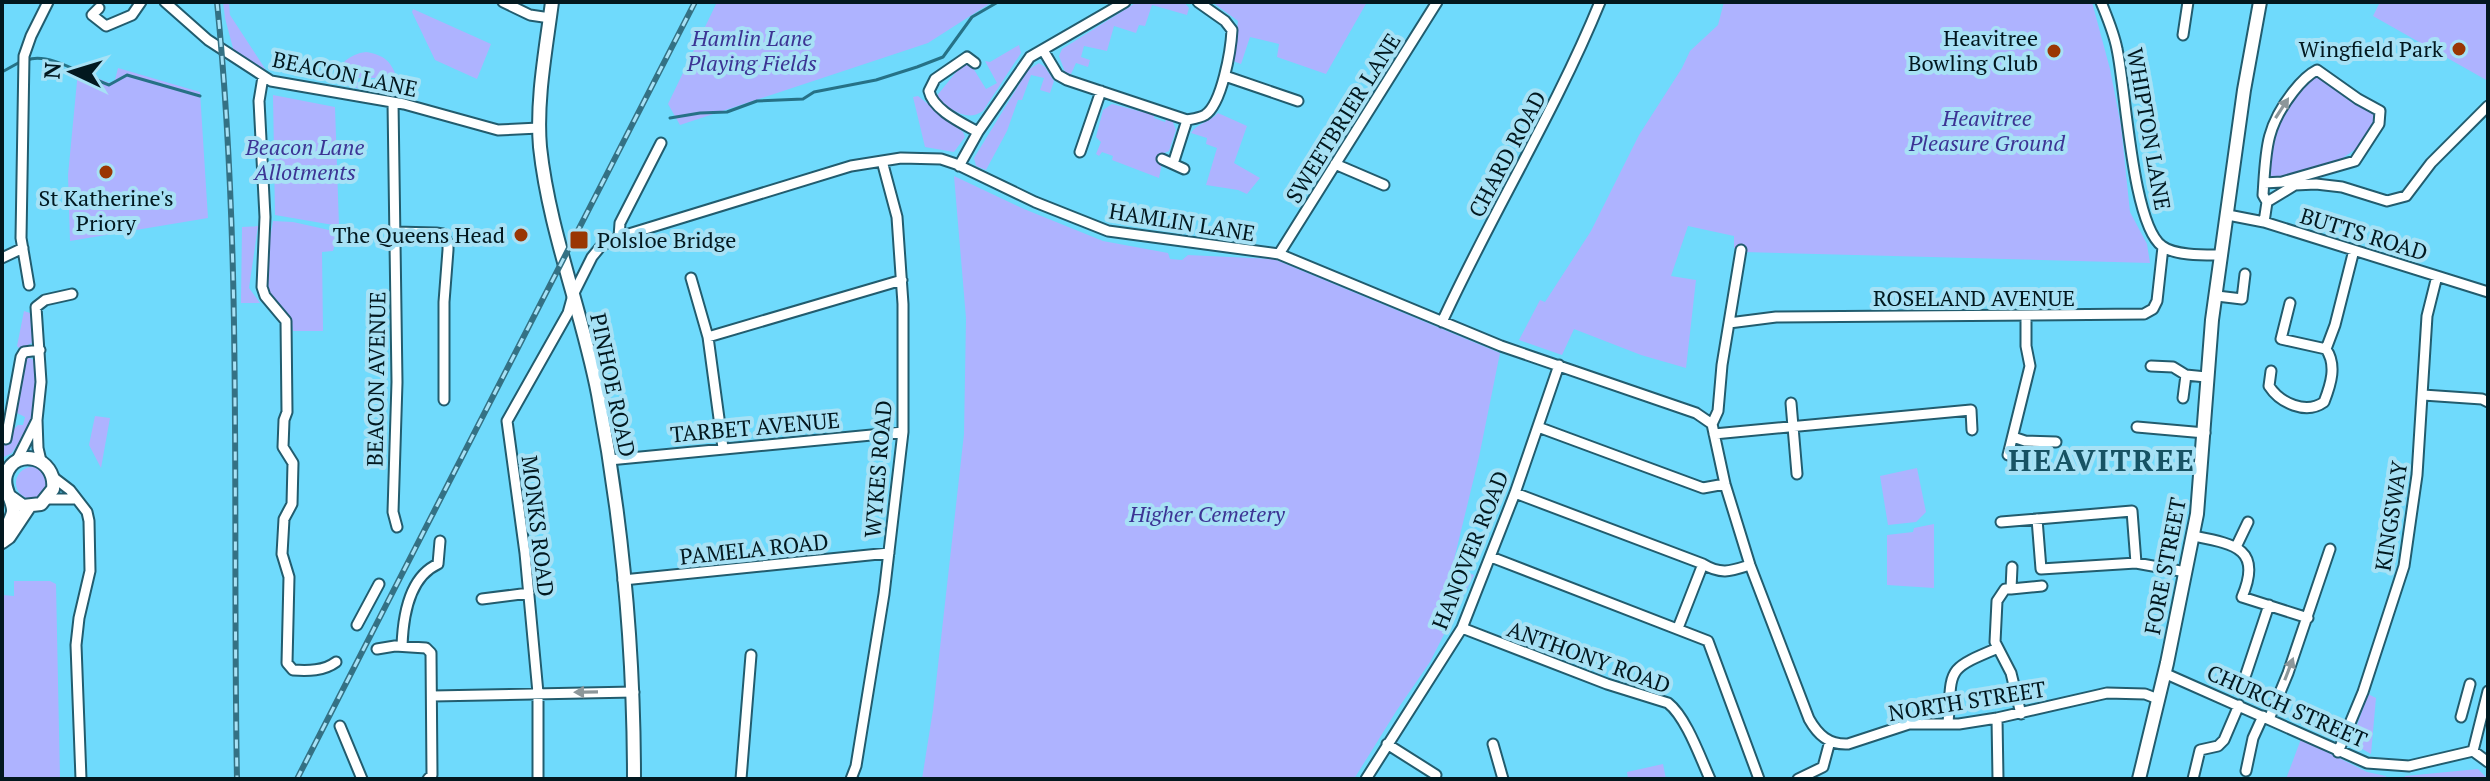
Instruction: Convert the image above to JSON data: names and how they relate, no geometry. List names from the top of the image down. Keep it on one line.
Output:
{"streets":{"main road":["PINHOE ROAD","FORE STREET"],"street":["BEACON LANE","SWEETBRIER LANE","WHIPTON LANE","CHARD ROAD","HAMLIN LANE","BUTTS ROAD","ROSELAND AVENUE","BEACON AVENUE","TARBET AVENUE","WYKES ROAD","KINGSWAY","MONKS ROAD","PAMELA ROAD","HANOVER ROAD","ANTHONY ROAD","NORTH STREET","CHURCH STREET"]},"crossings":[["BEACON LANE","BEACON AVENUE"],["BEACON LANE","PINHOE ROAD"],["SWEETBRIER LANE","HAMLIN LANE"],["WHIPTON LANE","ROSELAND AVENUE"],["CHARD ROAD","HAMLIN LANE"],["HAMLIN LANE","PINHOE ROAD"],["HAMLIN LANE","WYKES ROAD"],["HAMLIN LANE","MONKS ROAD"],["HAMLIN LANE","HANOVER ROAD"],["BUTTS ROAD","KINGSWAY"],["BUTTS ROAD","FORE STREET"],["PINHOE ROAD","TARBET AVENUE"],["PINHOE ROAD","MONKS ROAD"],["PINHOE ROAD","PAMELA ROAD"],["TARBET AVENUE","WYKES ROAD"],["WYKES ROAD","PAMELA ROAD"],["KINGSWAY","CHURCH STREET"],["HANOVER ROAD","ANTHONY ROAD"],["FORE STREET","NORTH STREET"],["FORE STREET","CHURCH STREET"]],"districts":["HEAVITREE"],"parks":["Hamlin Lane Playing Fields","Heavitree Pleasure Ground","Beacon Lane Allotments","Higher Cemetery"],"places":{"other":["Wingfield Park","Heavitree Bowling Club","St Katherine's Priory","The Queens Head"],"transit":["Polsloe Bridge"]},"north":"left"}
